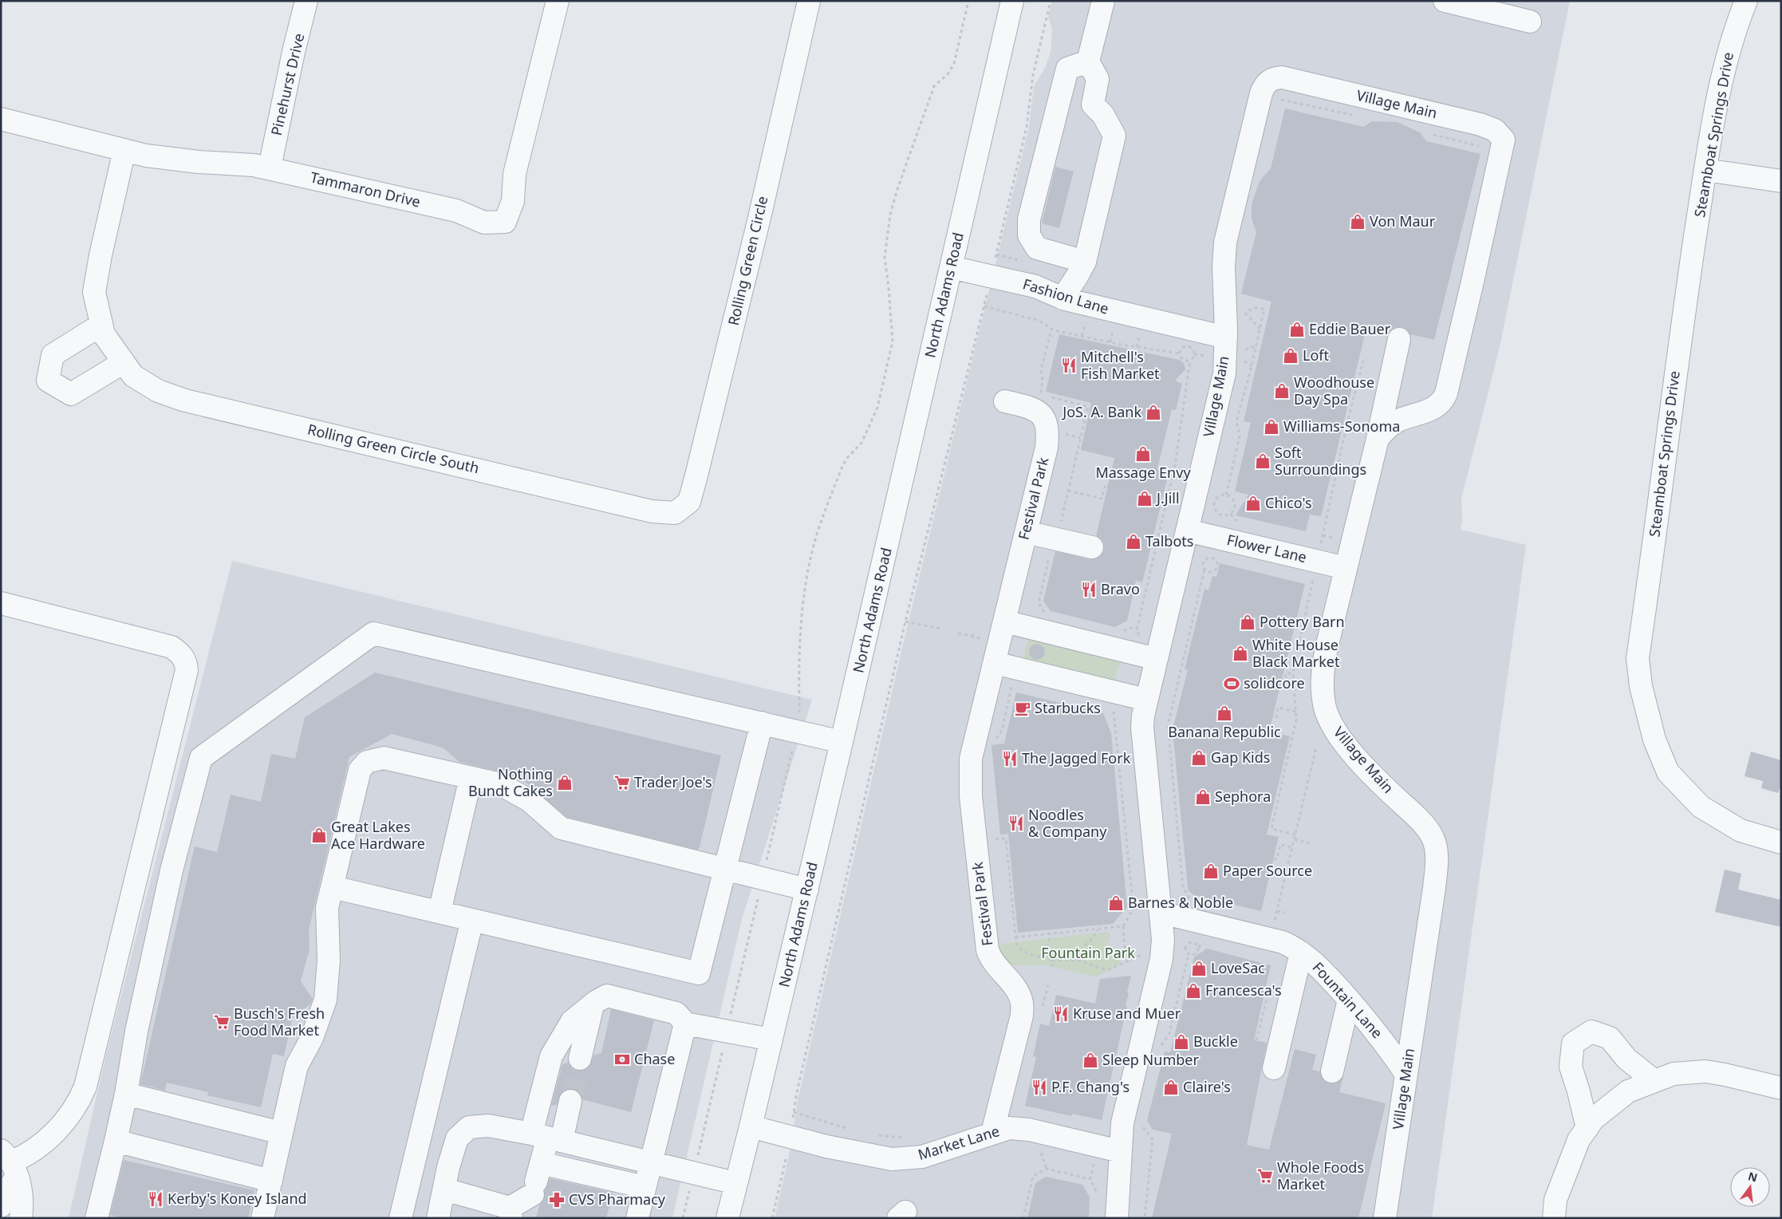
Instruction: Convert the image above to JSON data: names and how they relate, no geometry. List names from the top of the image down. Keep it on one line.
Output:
{"streets":{"street":["Pinehurst Drive","Village Main","Steamboat Springs Drive","Tammaron Drive","Rolling Green Circle","North Adams Road","Fashion Lane","Rolling Green Circle South","Festival Park","Flower Lane","Fountain Lane","Market Lane"]},"crossings":[["Pinehurst Drive","Tammaron Drive"],["Village Main","Fashion Lane"],["Village Main","Flower Lane"],["Village Main","Fountain Lane"],["Village Main","Market Lane"],["Tammaron Drive","Rolling Green Circle South"],["Rolling Green Circle","Rolling Green Circle South"],["North Adams Road","Fashion Lane"],["North Adams Road","Market Lane"],["Festival Park","Market Lane"]],"parks":["Fountain Park"],"places":{"shop":["Von Maur","Eddie Bauer","Loft","Woodhouse Day Spa","JoS. A. Bank","Williams-Sonoma","Massage Envy","Soft Surroundings","J.Jill","Chico's","Talbots","Pottery Barn","White House Black Market","Banana Republic","Gap Kids","Nothing Bundt Cakes","Sephora","Great Lakes Ace Hardware","Paper Source","Barnes & Noble","LoveSac","Francesca's","Buckle","Sleep Number","Claire's"],"restaurant":["Mitchell's Fish Market","Bravo","The Jagged Fork","Noodles & Company","Kruse and Muer","P.F. Chang's","Kerby's Koney Island"],"sports":["solidcore"],"cafe":["Starbucks"],"supermarket":["Trader Joe's","Busch's Fresh Food Market","Whole Foods Market"],"bank":["Chase"],"pharmacy":["CVS Pharmacy"]},"north":"top"}
